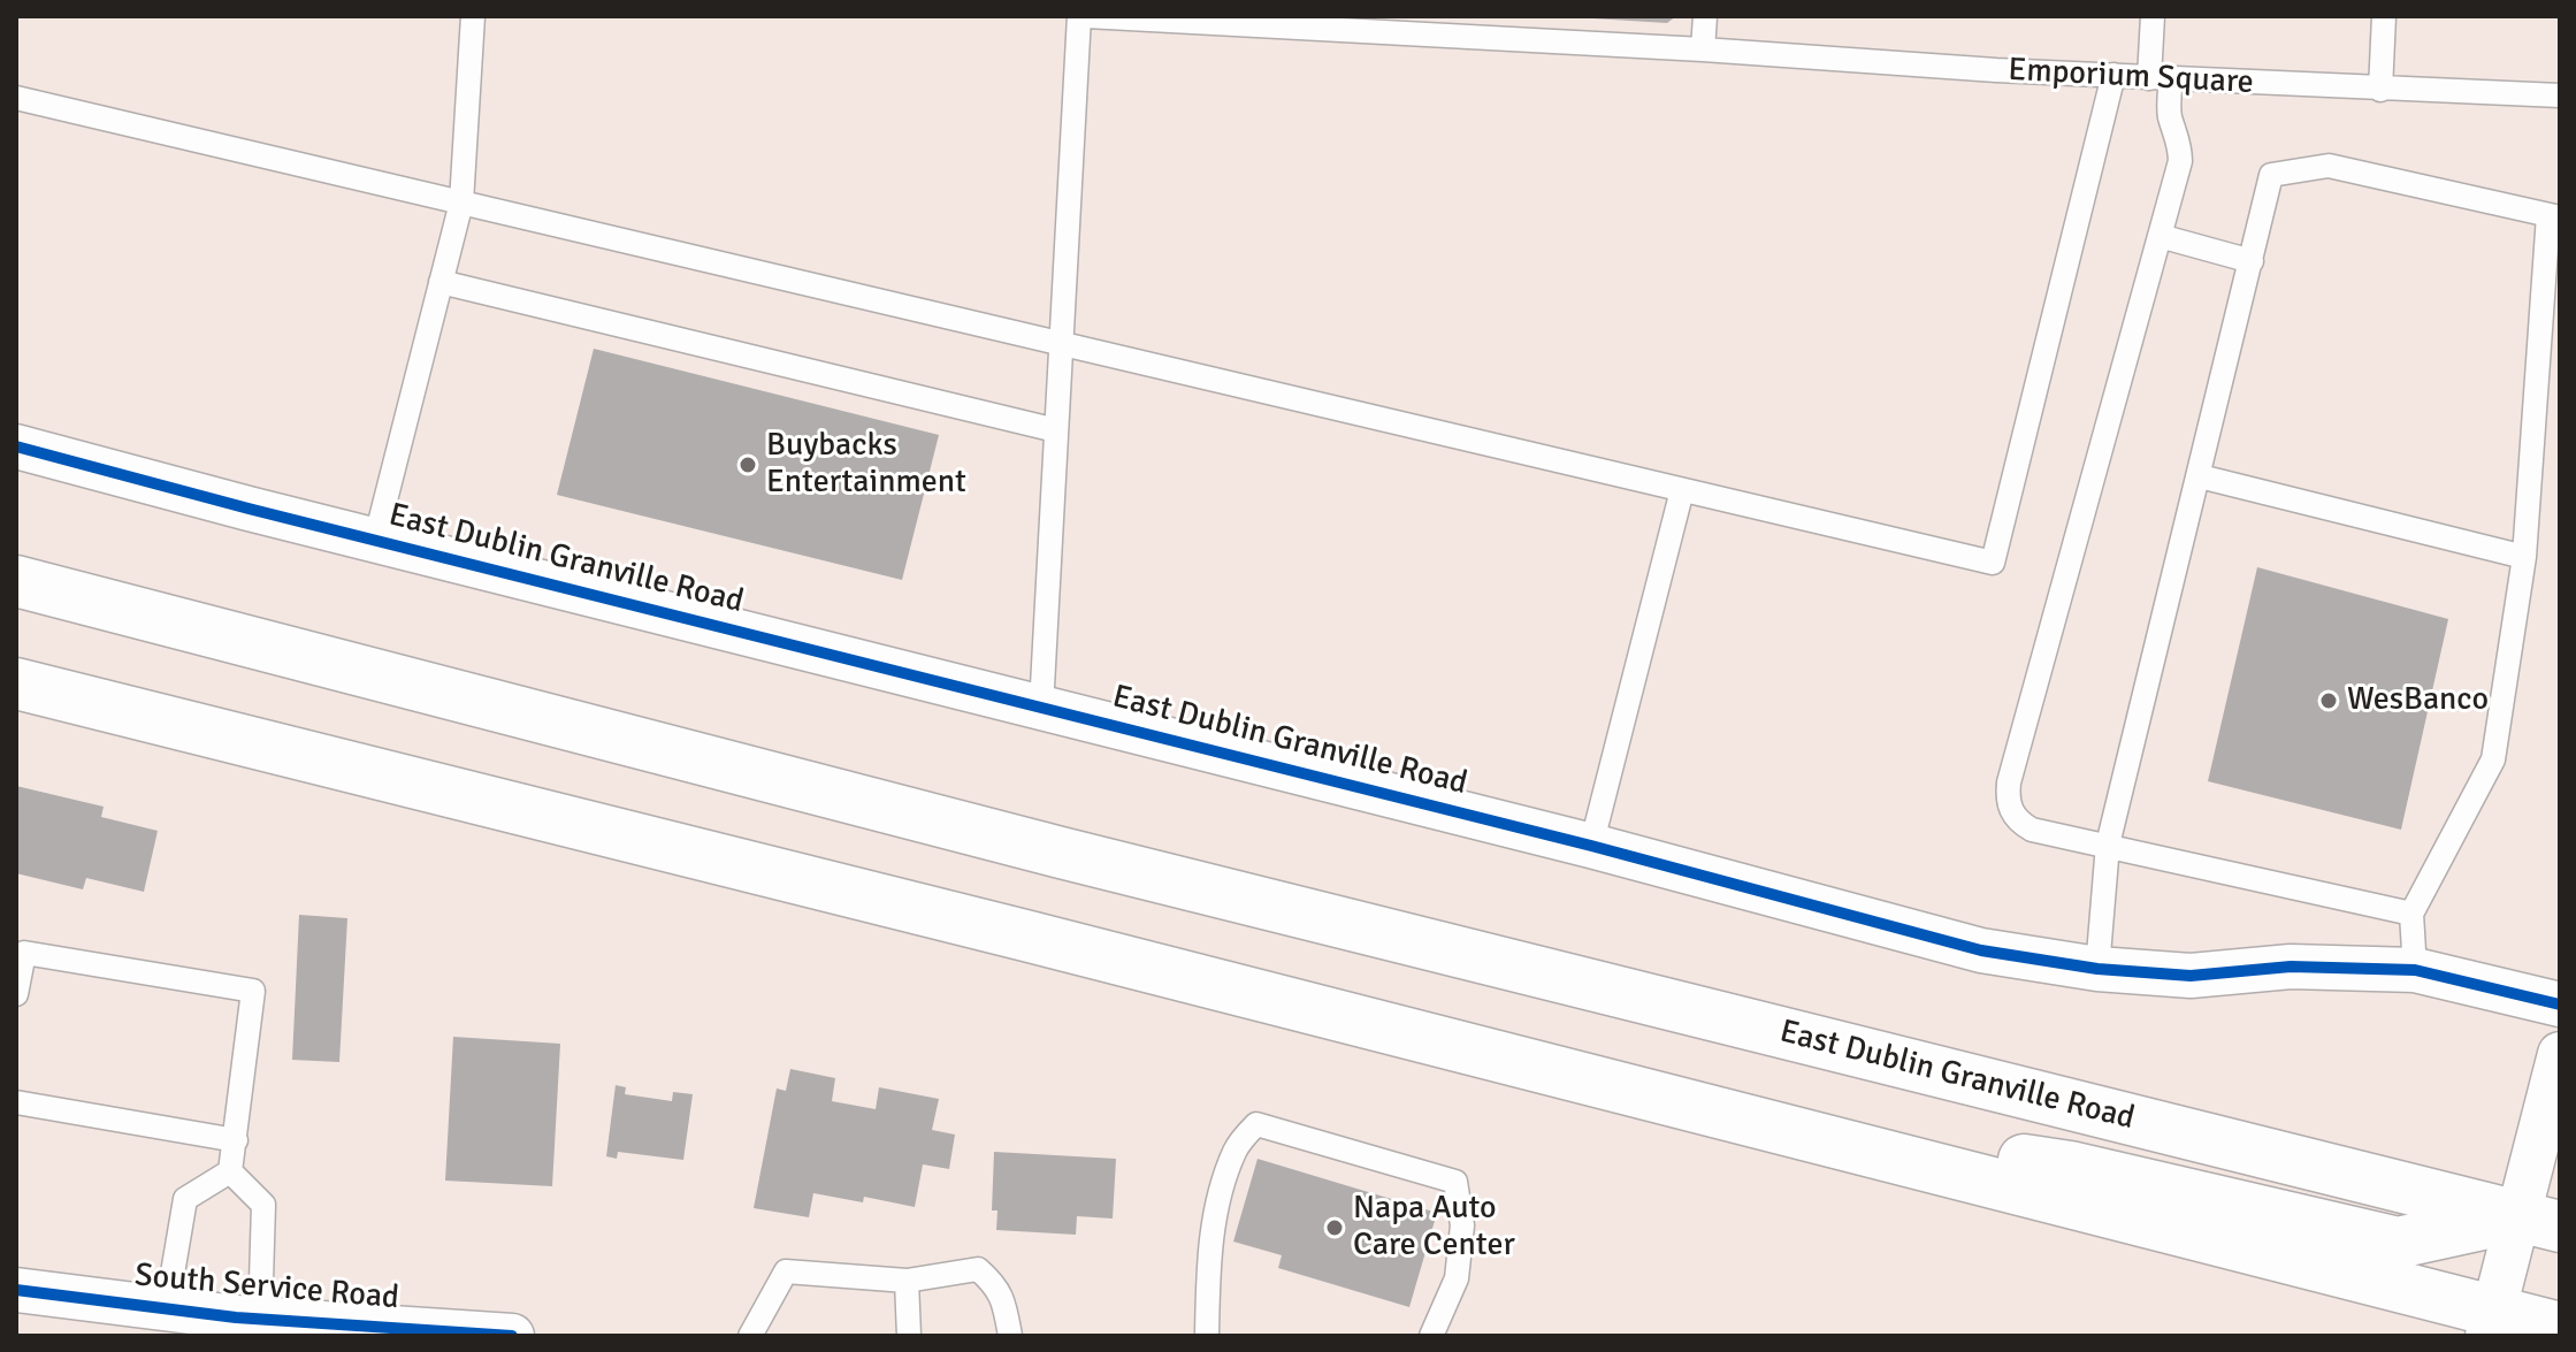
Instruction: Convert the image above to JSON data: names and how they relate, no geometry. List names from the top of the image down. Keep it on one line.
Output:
{"streets":{"main road":["East Dublin Granville Road"],"street":["South Service Road"],"lane":["Emporium Square"]},"places":["Buybacks Entertainment","WesBanco","Napa Auto Care Center"]}
